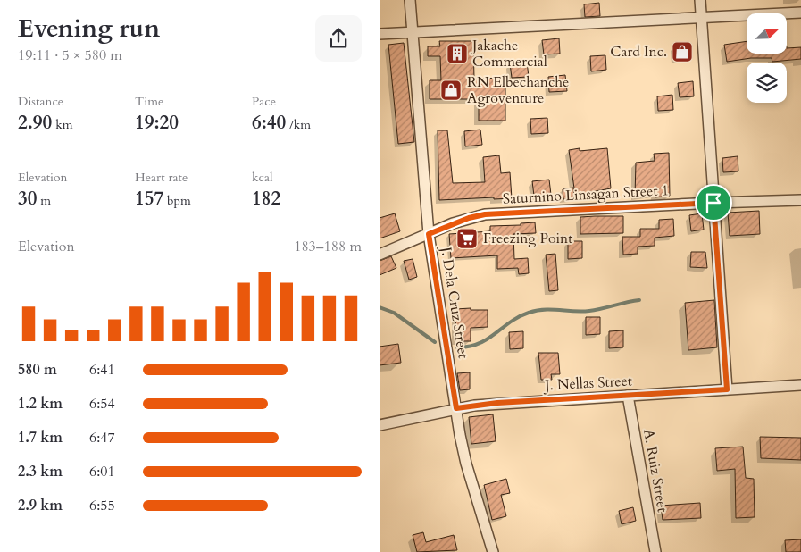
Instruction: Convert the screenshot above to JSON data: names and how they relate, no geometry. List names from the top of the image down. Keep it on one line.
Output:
{"streets":{"street":["Saturnino Linsagan Street 1","J. Dela Cruz Street","J. Nellas Street","A. Ruiz Street"]},"crossings":[["Saturnino Linsagan Street 1","J. Dela Cruz Street"],["J. Dela Cruz Street","J. Nellas Street"],["J. Nellas Street","A. Ruiz Street"]],"places":{"shop":["Card Inc.","RN Elbechanche Agroventure"],"building":["Jakache Commercial"],"supermarket":["Freezing Point"]},"north":"top right","page":{"heading":["Evening run","19:11 · 5 × 580 m"],"stats":[["Distance","2.90 km"],["Time","19:20"],["Pace","6:40 /km"],["Elevation","30 m"],["Heart rate","157 bpm"],["kcal","182"]],"chart":["Elevation","183–188 m"],"list":[{"name":"580 m","note":"6:41"},{"name":"1.2 km","note":"6:54"},{"name":"1.7 km","note":"6:47"},{"name":"2.3 km","note":"6:01"},{"name":"2.9 km","note":"6:55"}]}}
